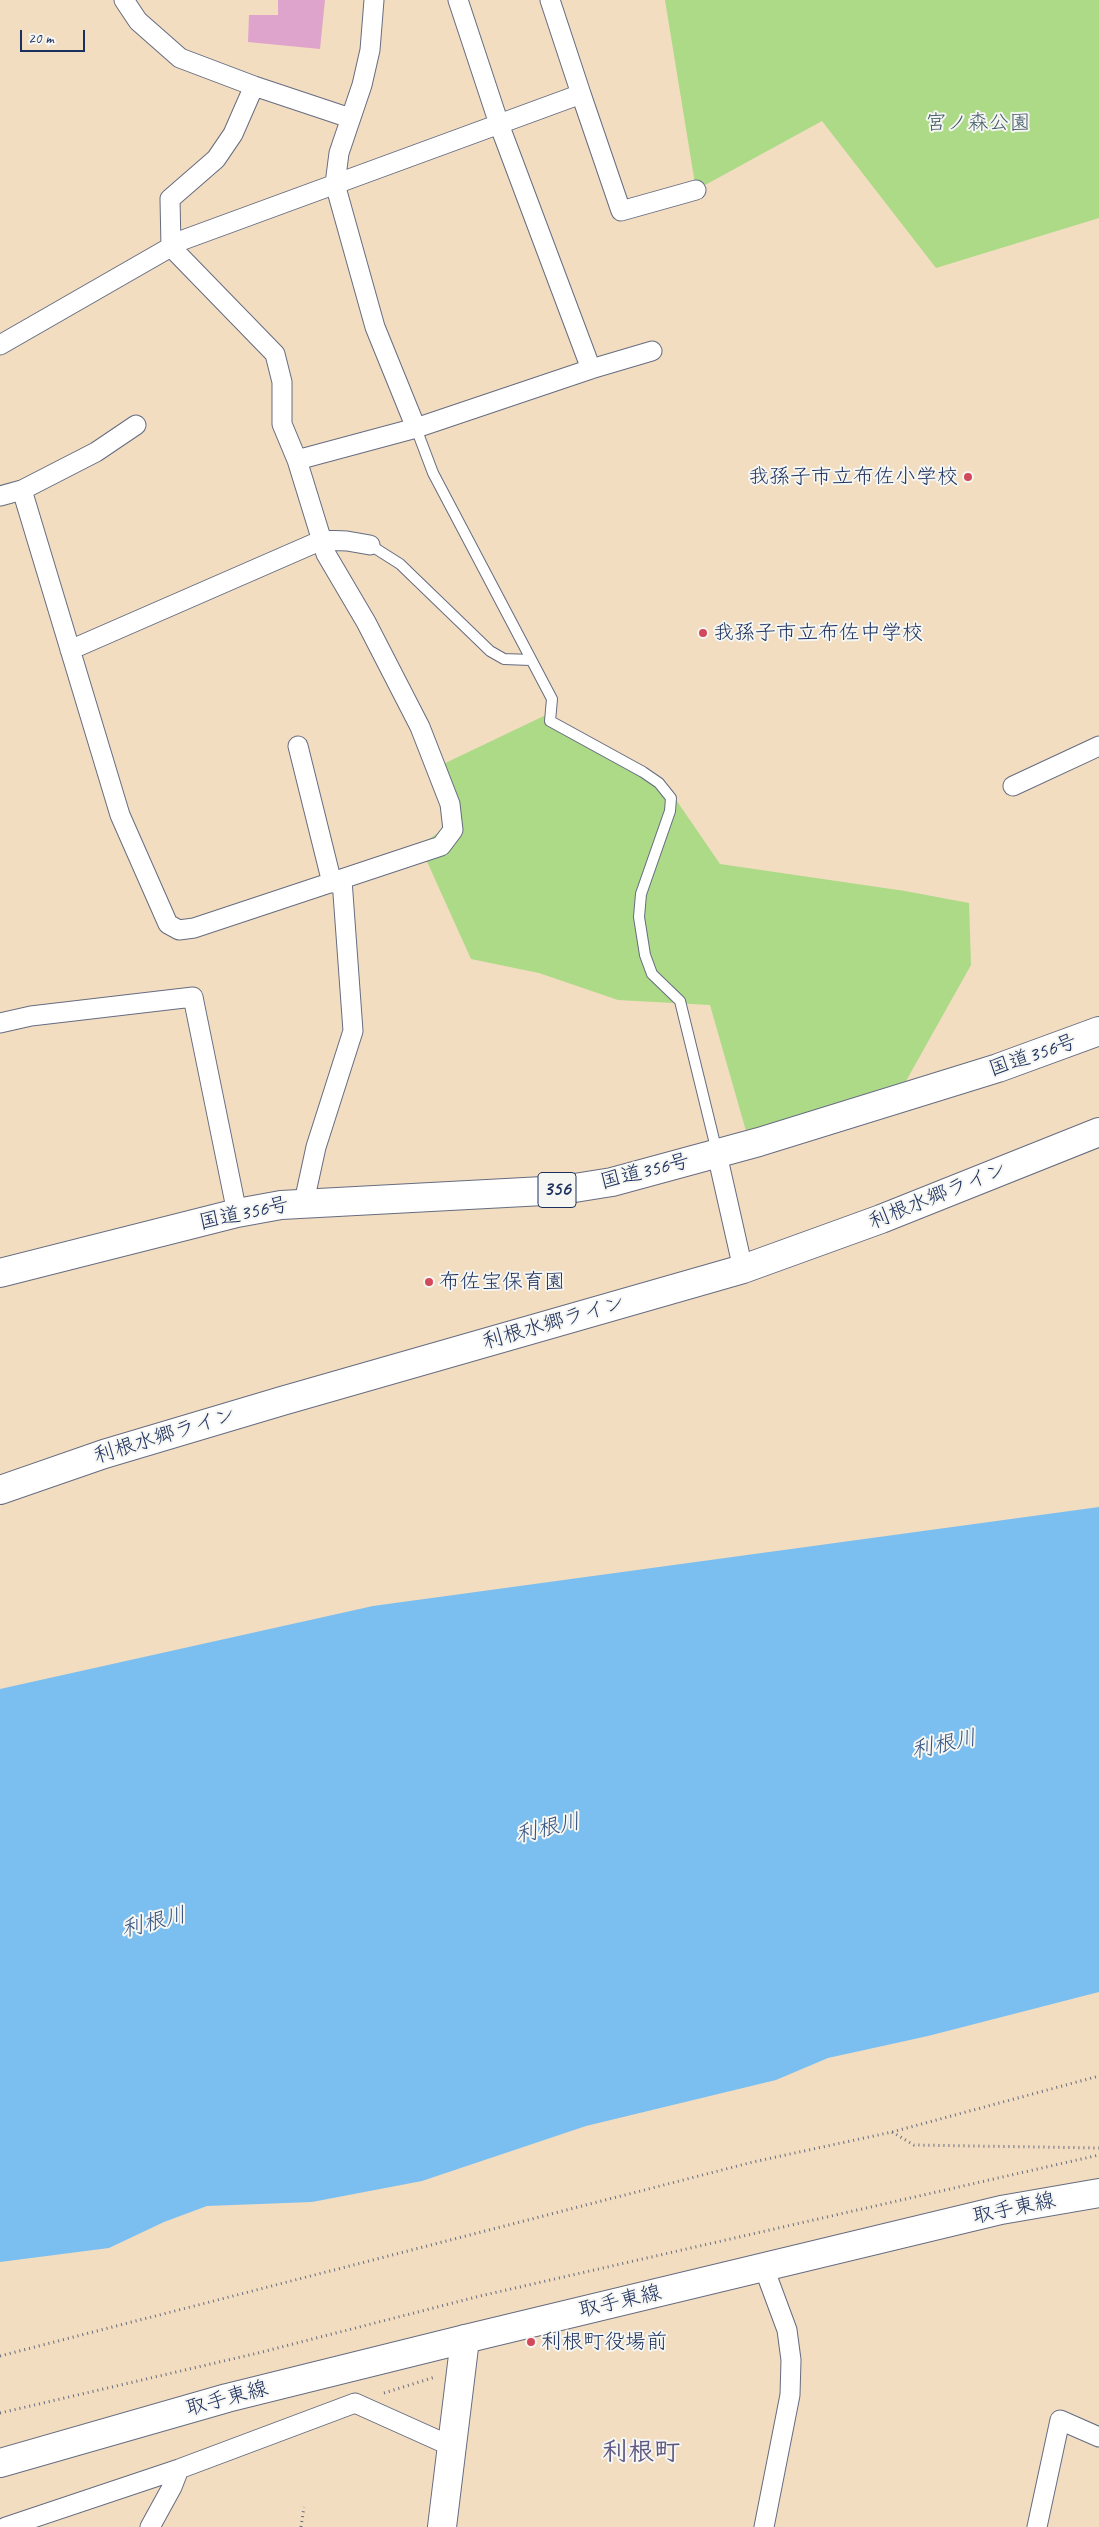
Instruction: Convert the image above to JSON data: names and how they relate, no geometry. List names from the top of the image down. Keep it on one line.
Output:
{"streets":{"main road":["国道356号","356","利根水郷ライン","取手東線"]},"districts":["利根町"],"water":["利根川"],"parks":["宮ノ森公園"],"places":["我孫子市立布佐小学校","我孫子市立布佐中学校","布佐宝保育園","利根町役場前"],"scale_bar":"20 m"}
